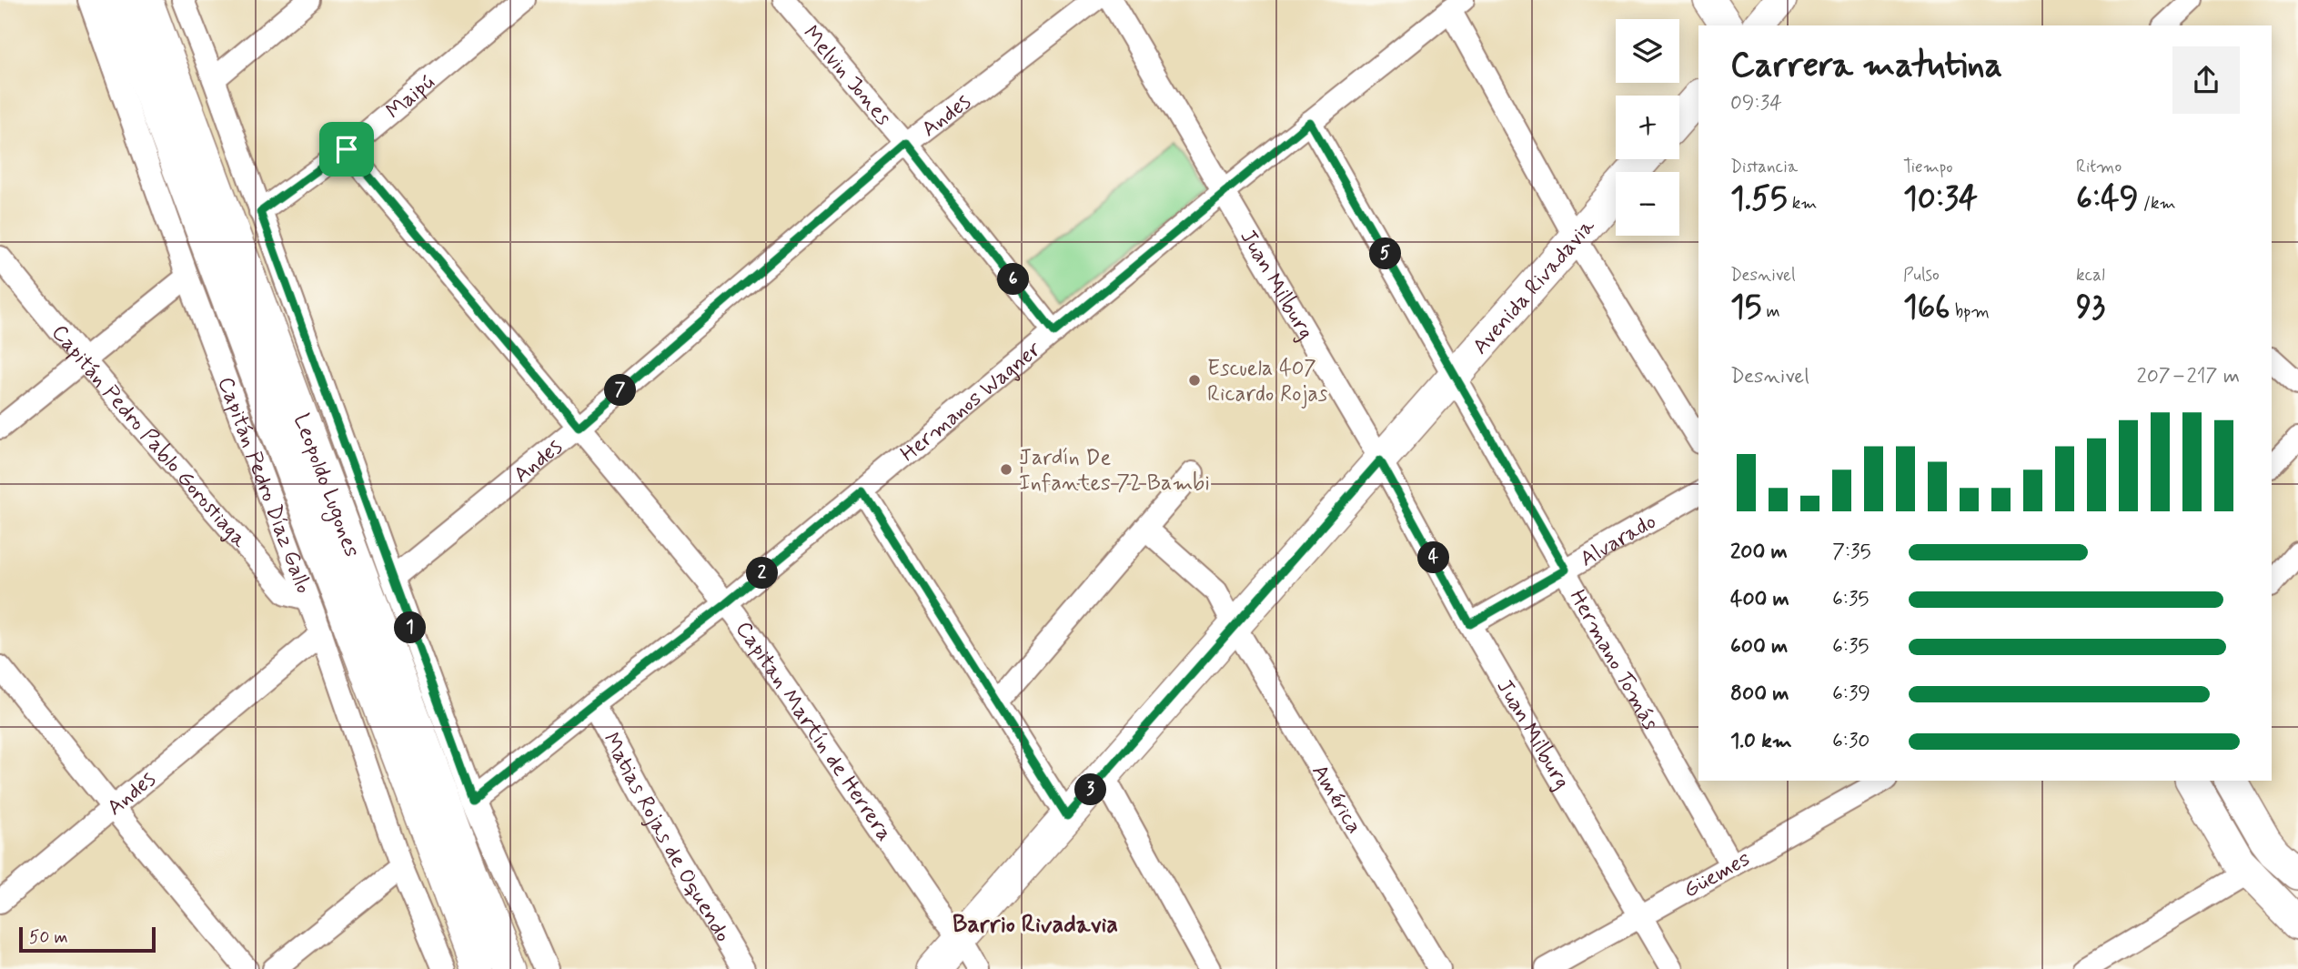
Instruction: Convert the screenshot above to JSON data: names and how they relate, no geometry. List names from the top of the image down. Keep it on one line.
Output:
{"streets":{"main road":["Avenida Rivadavia","Leopoldo Lugones"],"street":["Melvin Jones","Maipú","Andes","Juan Milburg","Hermanos Wagner","Capitán Pedro Pablo Gorostiaga","Capitán Pedro Díaz Gallo","Alvarado","Hermano Tomás","Capitan Martín de Herrera","América","Matias Rojas de Oquendo","Güemes"]},"crossings":[["Melvin Jones","Andes"],["Melvin Jones","Hermanos Wagner"],["Maipú","Capitan Martín de Herrera"],["Andes","Capitán Pedro Díaz Gallo"],["Andes","Capitan Martín de Herrera"],["Juan Milburg","Avenida Rivadavia"],["Juan Milburg","Hermanos Wagner"],["Juan Milburg","Alvarado"],["Juan Milburg","Güemes"],["Avenida Rivadavia","Hermano Tomás"],["Avenida Rivadavia","Capitan Martín de Herrera"],["Avenida Rivadavia","América"],["Hermanos Wagner","Hermano Tomás"],["Hermanos Wagner","Capitan Martín de Herrera"],["Hermanos Wagner","Matias Rojas de Oquendo"],["Capitán Pedro Pablo Gorostiaga","Capitán Pedro Díaz Gallo"],["Alvarado","Hermano Tomás"],["Hermano Tomás","Güemes"]],"districts":["Barrio Rivadavia"],"places":["Escuela 407 Ricardo Rojas","Jardín De Infantes 72 Bambi"],"scale_bar":"50 m","page":{"map_buttons":["+","−"],"heading":["Carrera matutina","09:34"],"stats":[["Distancia","1.55 km"],["Tiempo","10:34"],["Ritmo","6:49 /km"],["Desnivel","15 m"],["Pulso","166 bpm"],["kcal","93"]],"pins":["5","6","7","4","2","1","3"],"chart":["Desnivel","207–217 m"],"list":[{"name":"200 m","note":"7:35"},{"name":"400 m","note":"6:35"},{"name":"600 m","note":"6:35"},{"name":"800 m","note":"6:39"},{"name":"1.0 km","note":"6:30"}],"scale":"50 m"}}
